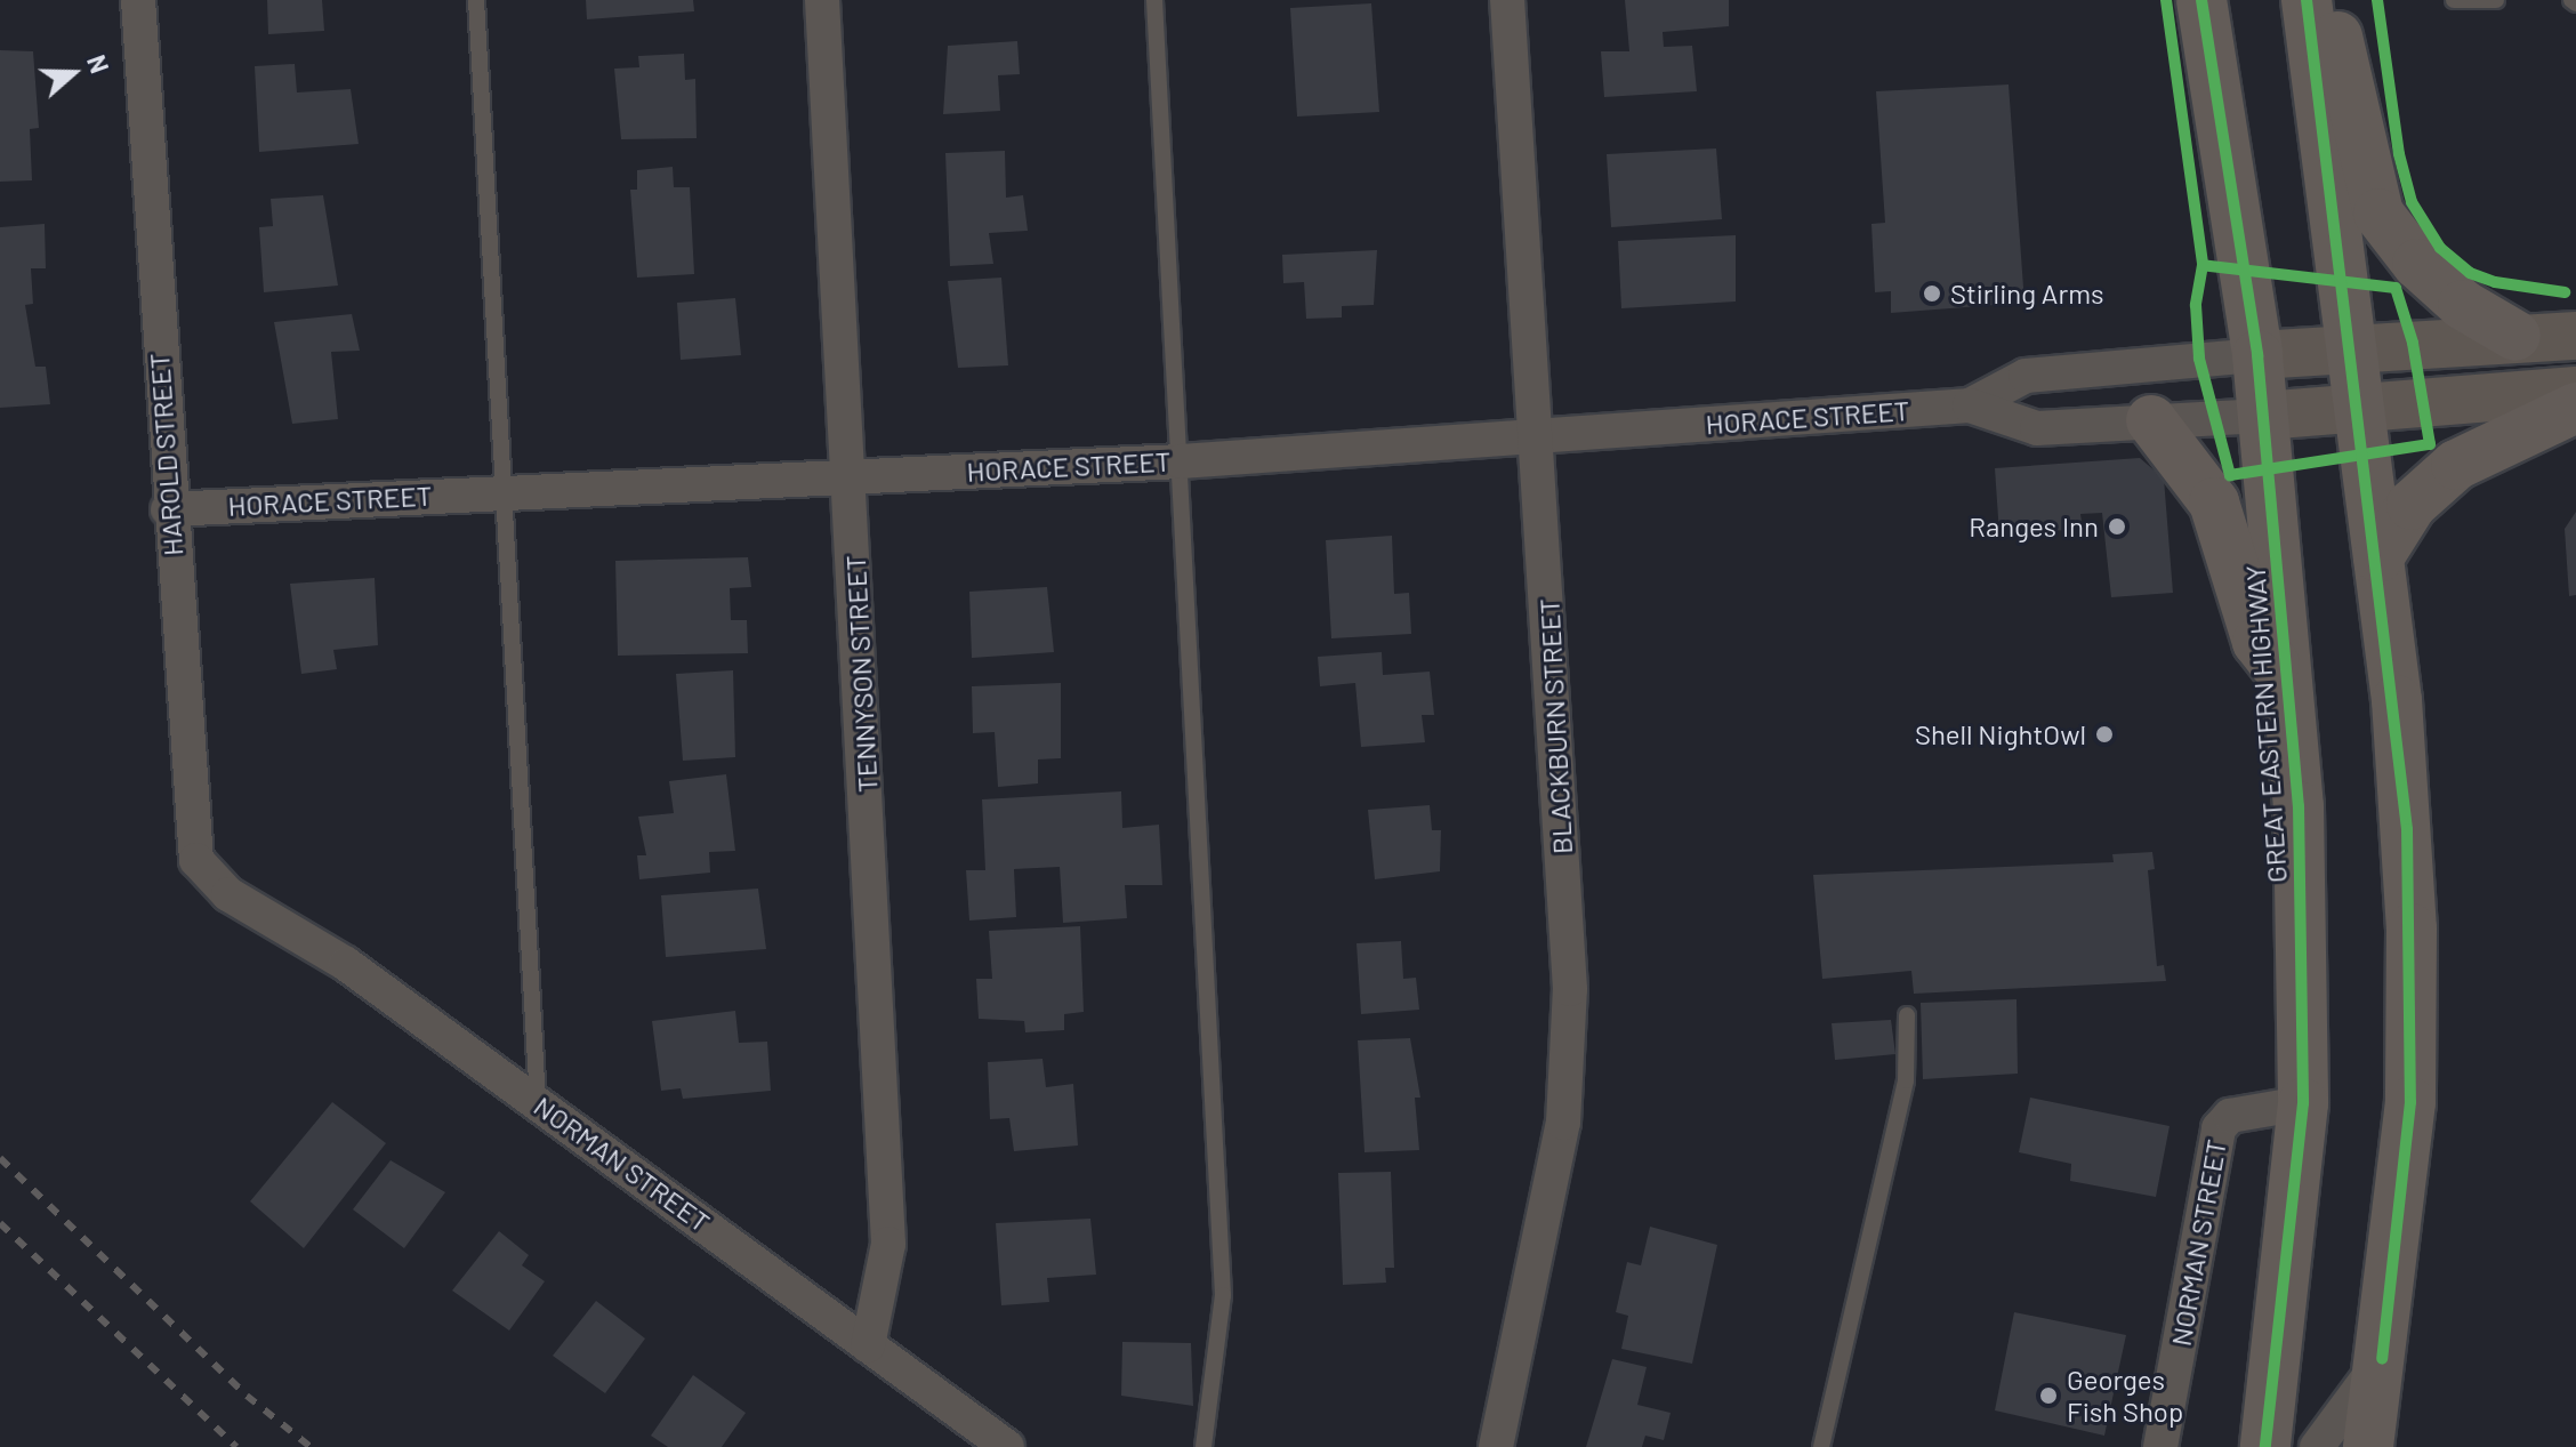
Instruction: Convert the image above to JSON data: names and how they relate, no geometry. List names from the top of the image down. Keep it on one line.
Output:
{"streets":{"highway":["GREAT EASTERN HIGHWAY"],"street":["HORACE STREET","HAROLD STREET","TENNYSON STREET","BLACKBURN STREET","NORMAN STREET"]},"crossings":[["HORACE STREET","HAROLD STREET"],["HORACE STREET","TENNYSON STREET"],["HORACE STREET","GREAT EASTERN HIGHWAY"],["HORACE STREET","BLACKBURN STREET"],["HAROLD STREET","NORMAN STREET"],["TENNYSON STREET","NORMAN STREET"],["GREAT EASTERN HIGHWAY","NORMAN STREET"]],"places":["Stirling Arms","Ranges Inn","Shell NightOwl","Georges Fish Shop"],"north":"right"}
